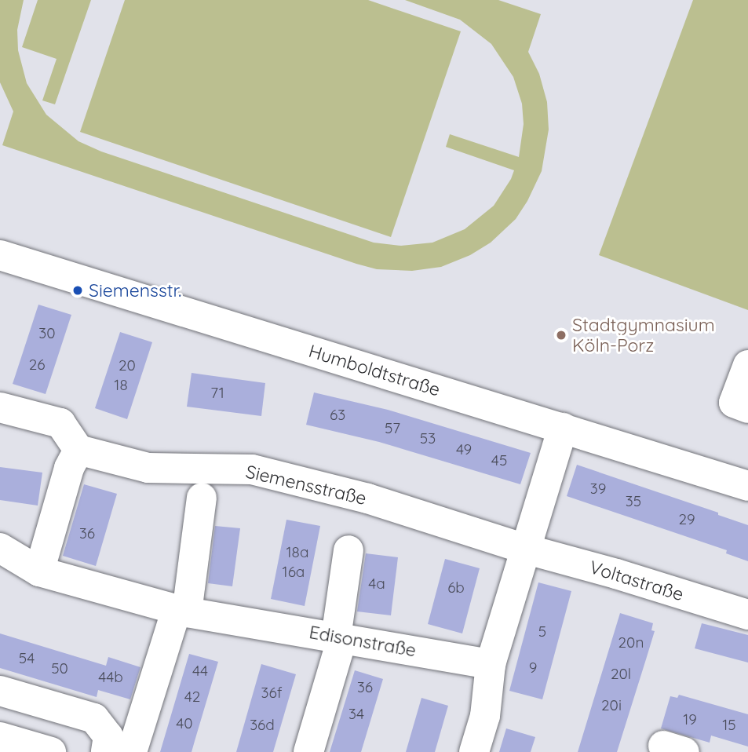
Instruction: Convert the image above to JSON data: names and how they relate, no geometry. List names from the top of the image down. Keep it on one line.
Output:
{"streets":{"street":["Humboldtstraße","Siemensstraße","Voltastraße","Edisonstraße"]},"crossings":[["Siemensstraße","Voltastraße"]],"places":["Siemensstr.","Stadtgymnasium Köln-Porz"],"house_numbers":["30","26","20","18","71","63","57","53","49","45","39","35","29","36","18a","16a","4a","6b","5","20n","54","9","50","44","20l","44b","36","36f","42","20i","34","19","40","36d","15"]}
